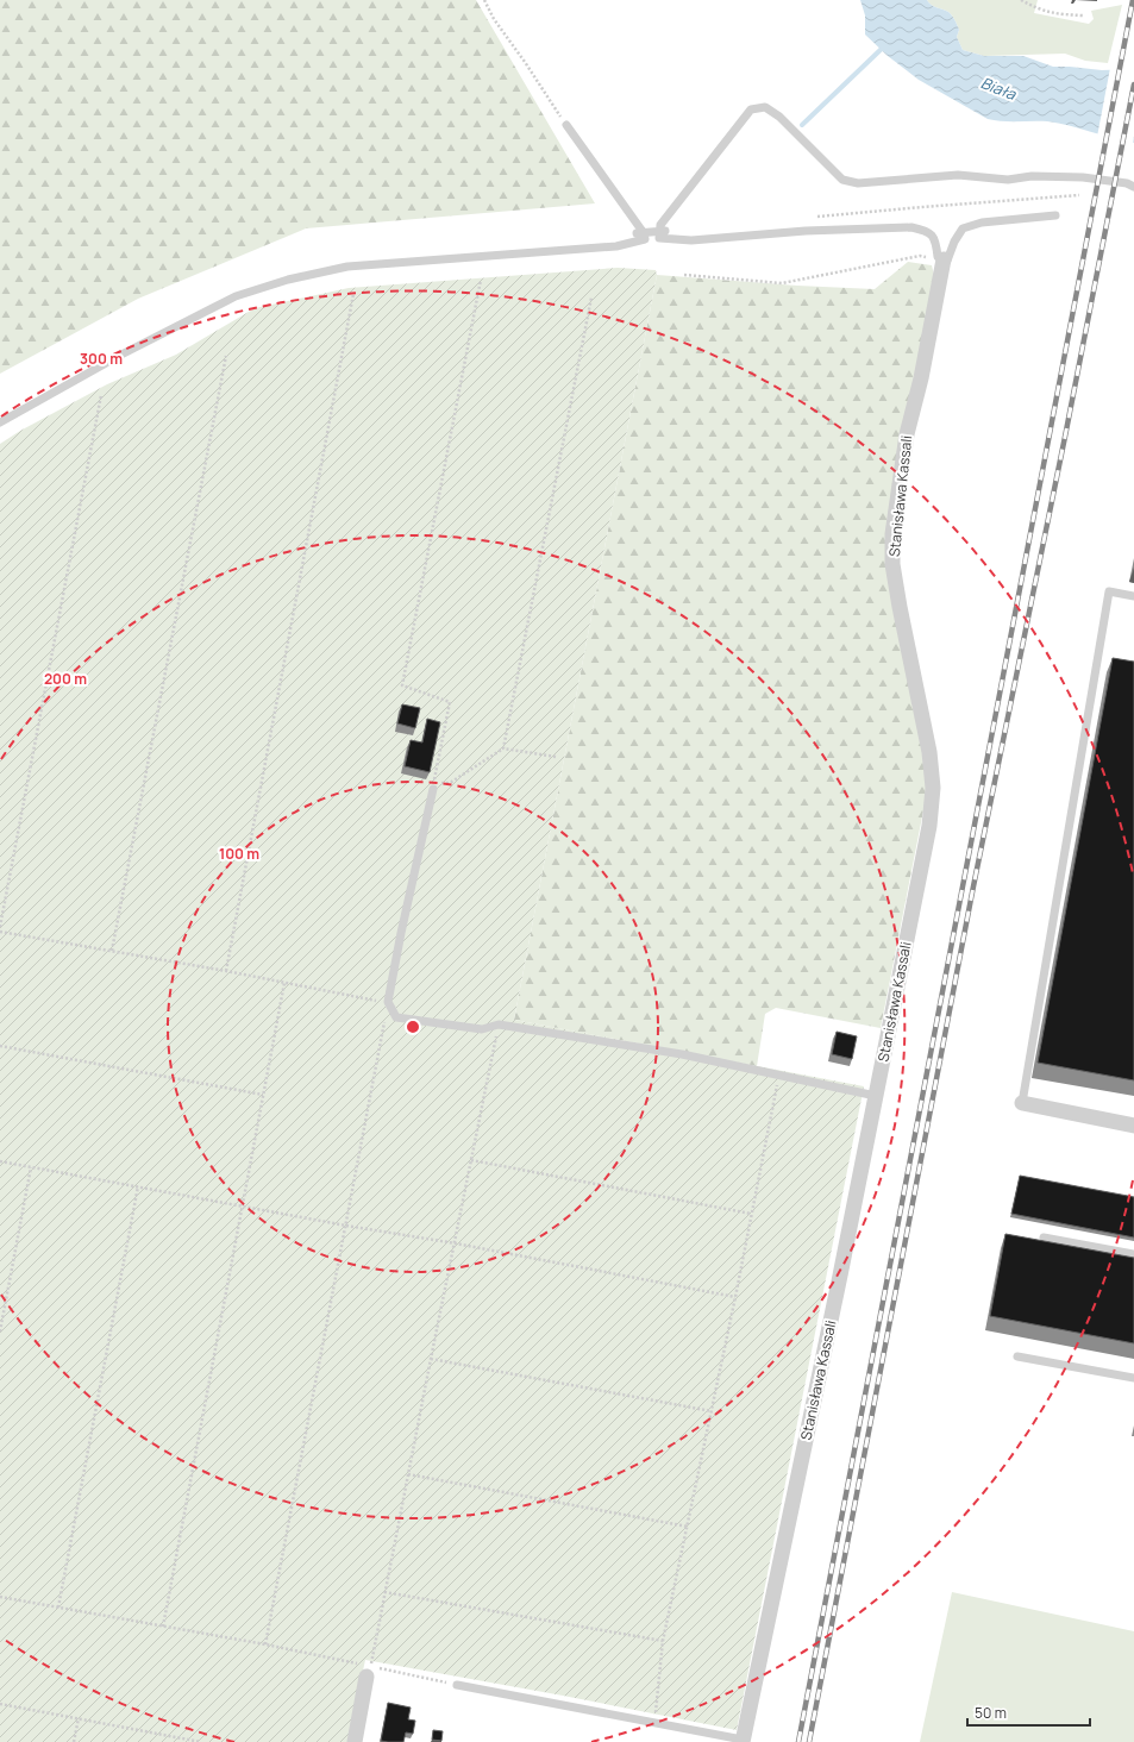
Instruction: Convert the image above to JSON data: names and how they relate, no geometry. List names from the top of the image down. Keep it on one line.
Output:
{"streets":{"street":["Stanisława Kassali"]},"water":["Biała"],"scale_bar":"50 m","rings":["300 m","200 m","100 m"]}
